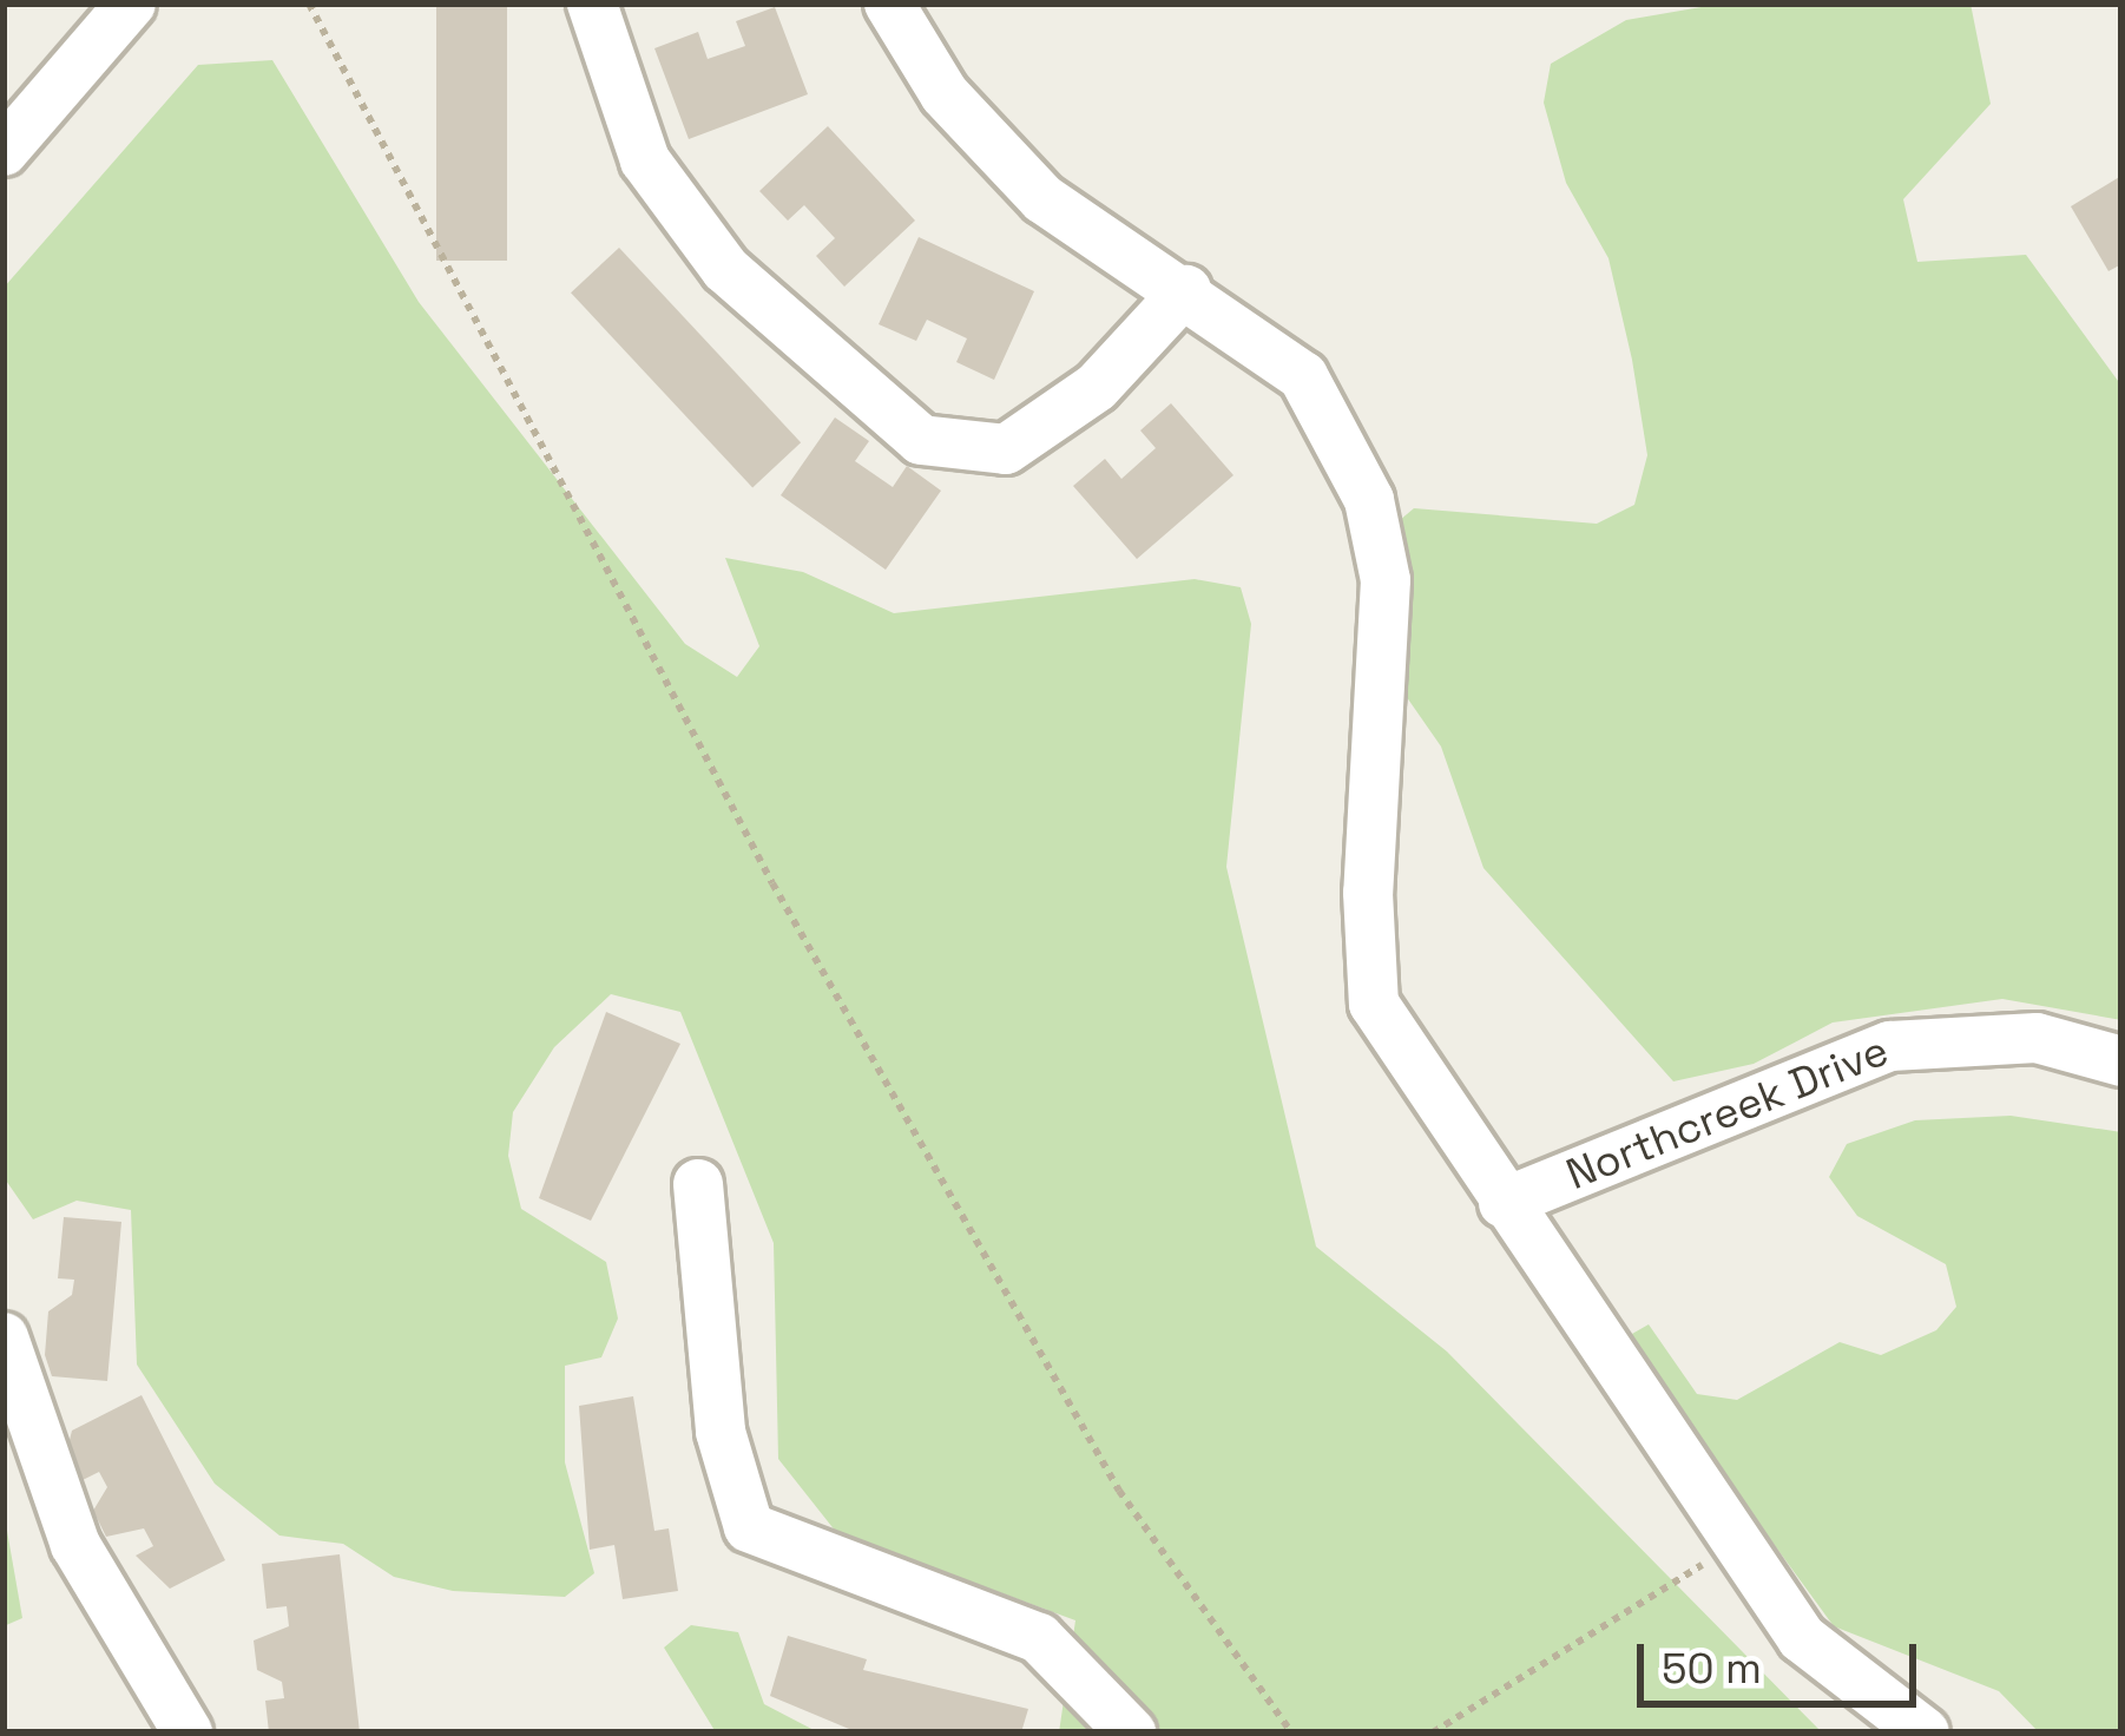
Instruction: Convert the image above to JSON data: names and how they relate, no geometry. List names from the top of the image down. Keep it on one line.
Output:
{"streets":{"street":["Northcreek Drive"]},"scale_bar":"50 m"}
